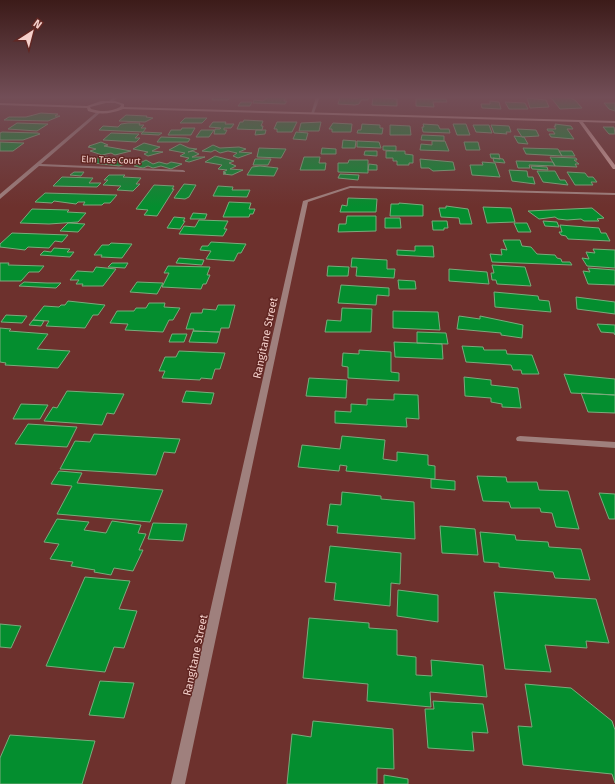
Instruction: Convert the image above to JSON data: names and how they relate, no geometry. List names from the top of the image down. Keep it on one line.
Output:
{"streets":{"street":["Elm Tree Court","Rangitane Street"]},"north":"top right"}
